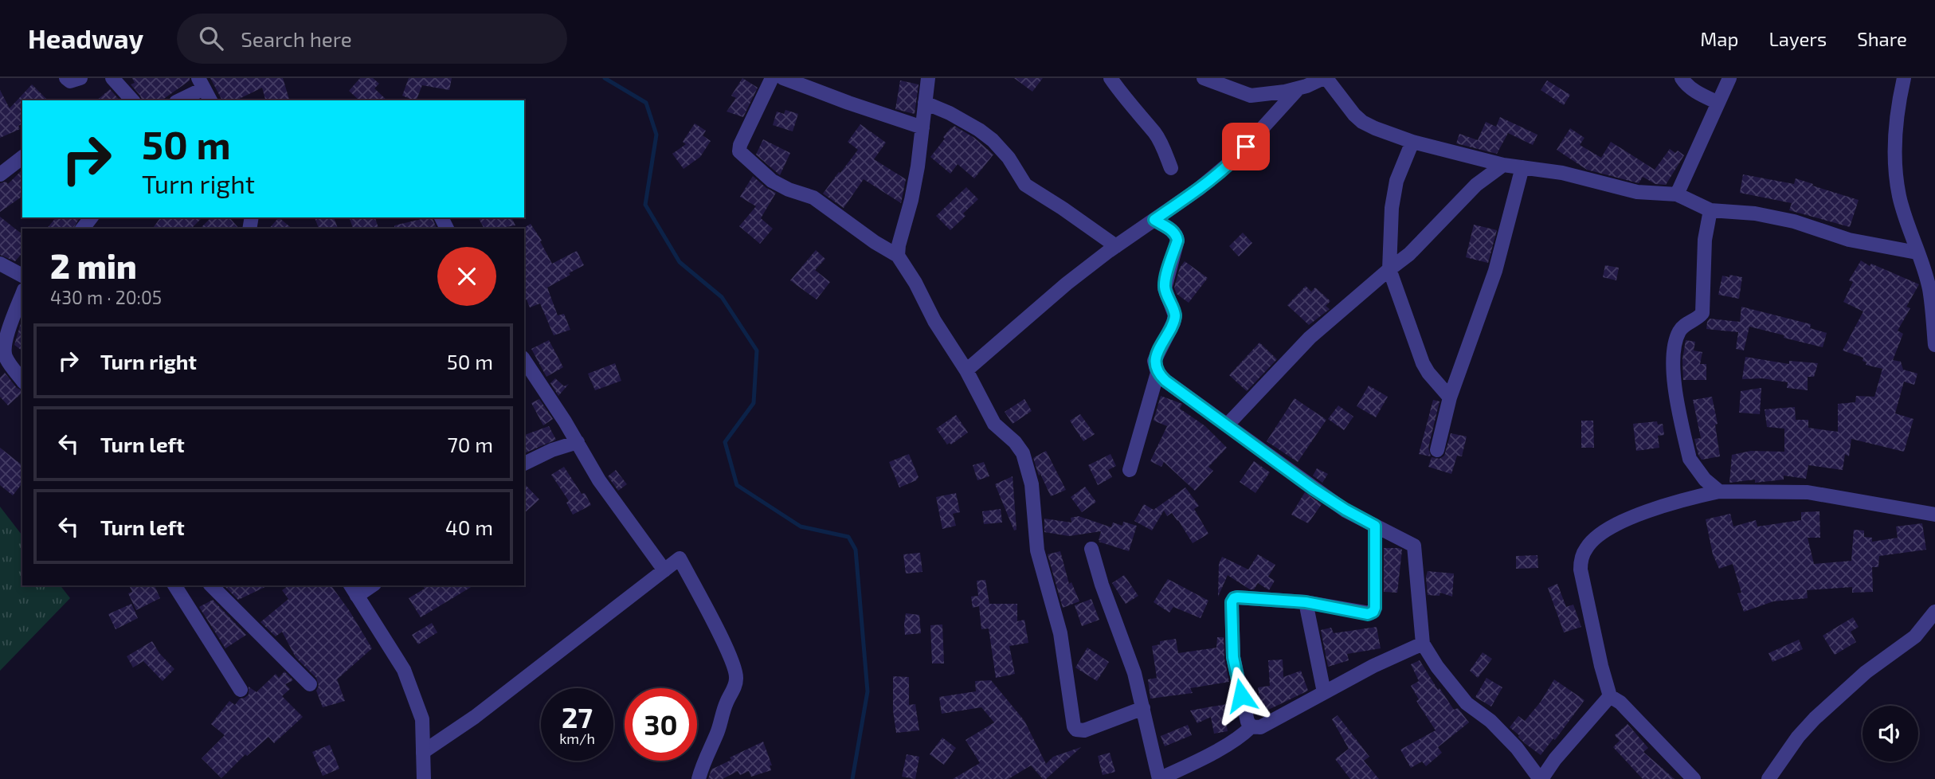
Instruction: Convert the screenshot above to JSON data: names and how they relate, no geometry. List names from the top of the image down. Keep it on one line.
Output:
{"page":{"header":"Headway","search":"Search here","nav":["Map","Layers","Share"],"turn":["50 m","Turn right"],"heading":["2 min","430 m · 20:05"],"list":[{"name":"Turn right","value":"50 m"},{"name":"Turn left","value":"70 m"},{"name":"Turn left","value":"40 m"}],"speed":"27 km/h","limit":"30"}}
